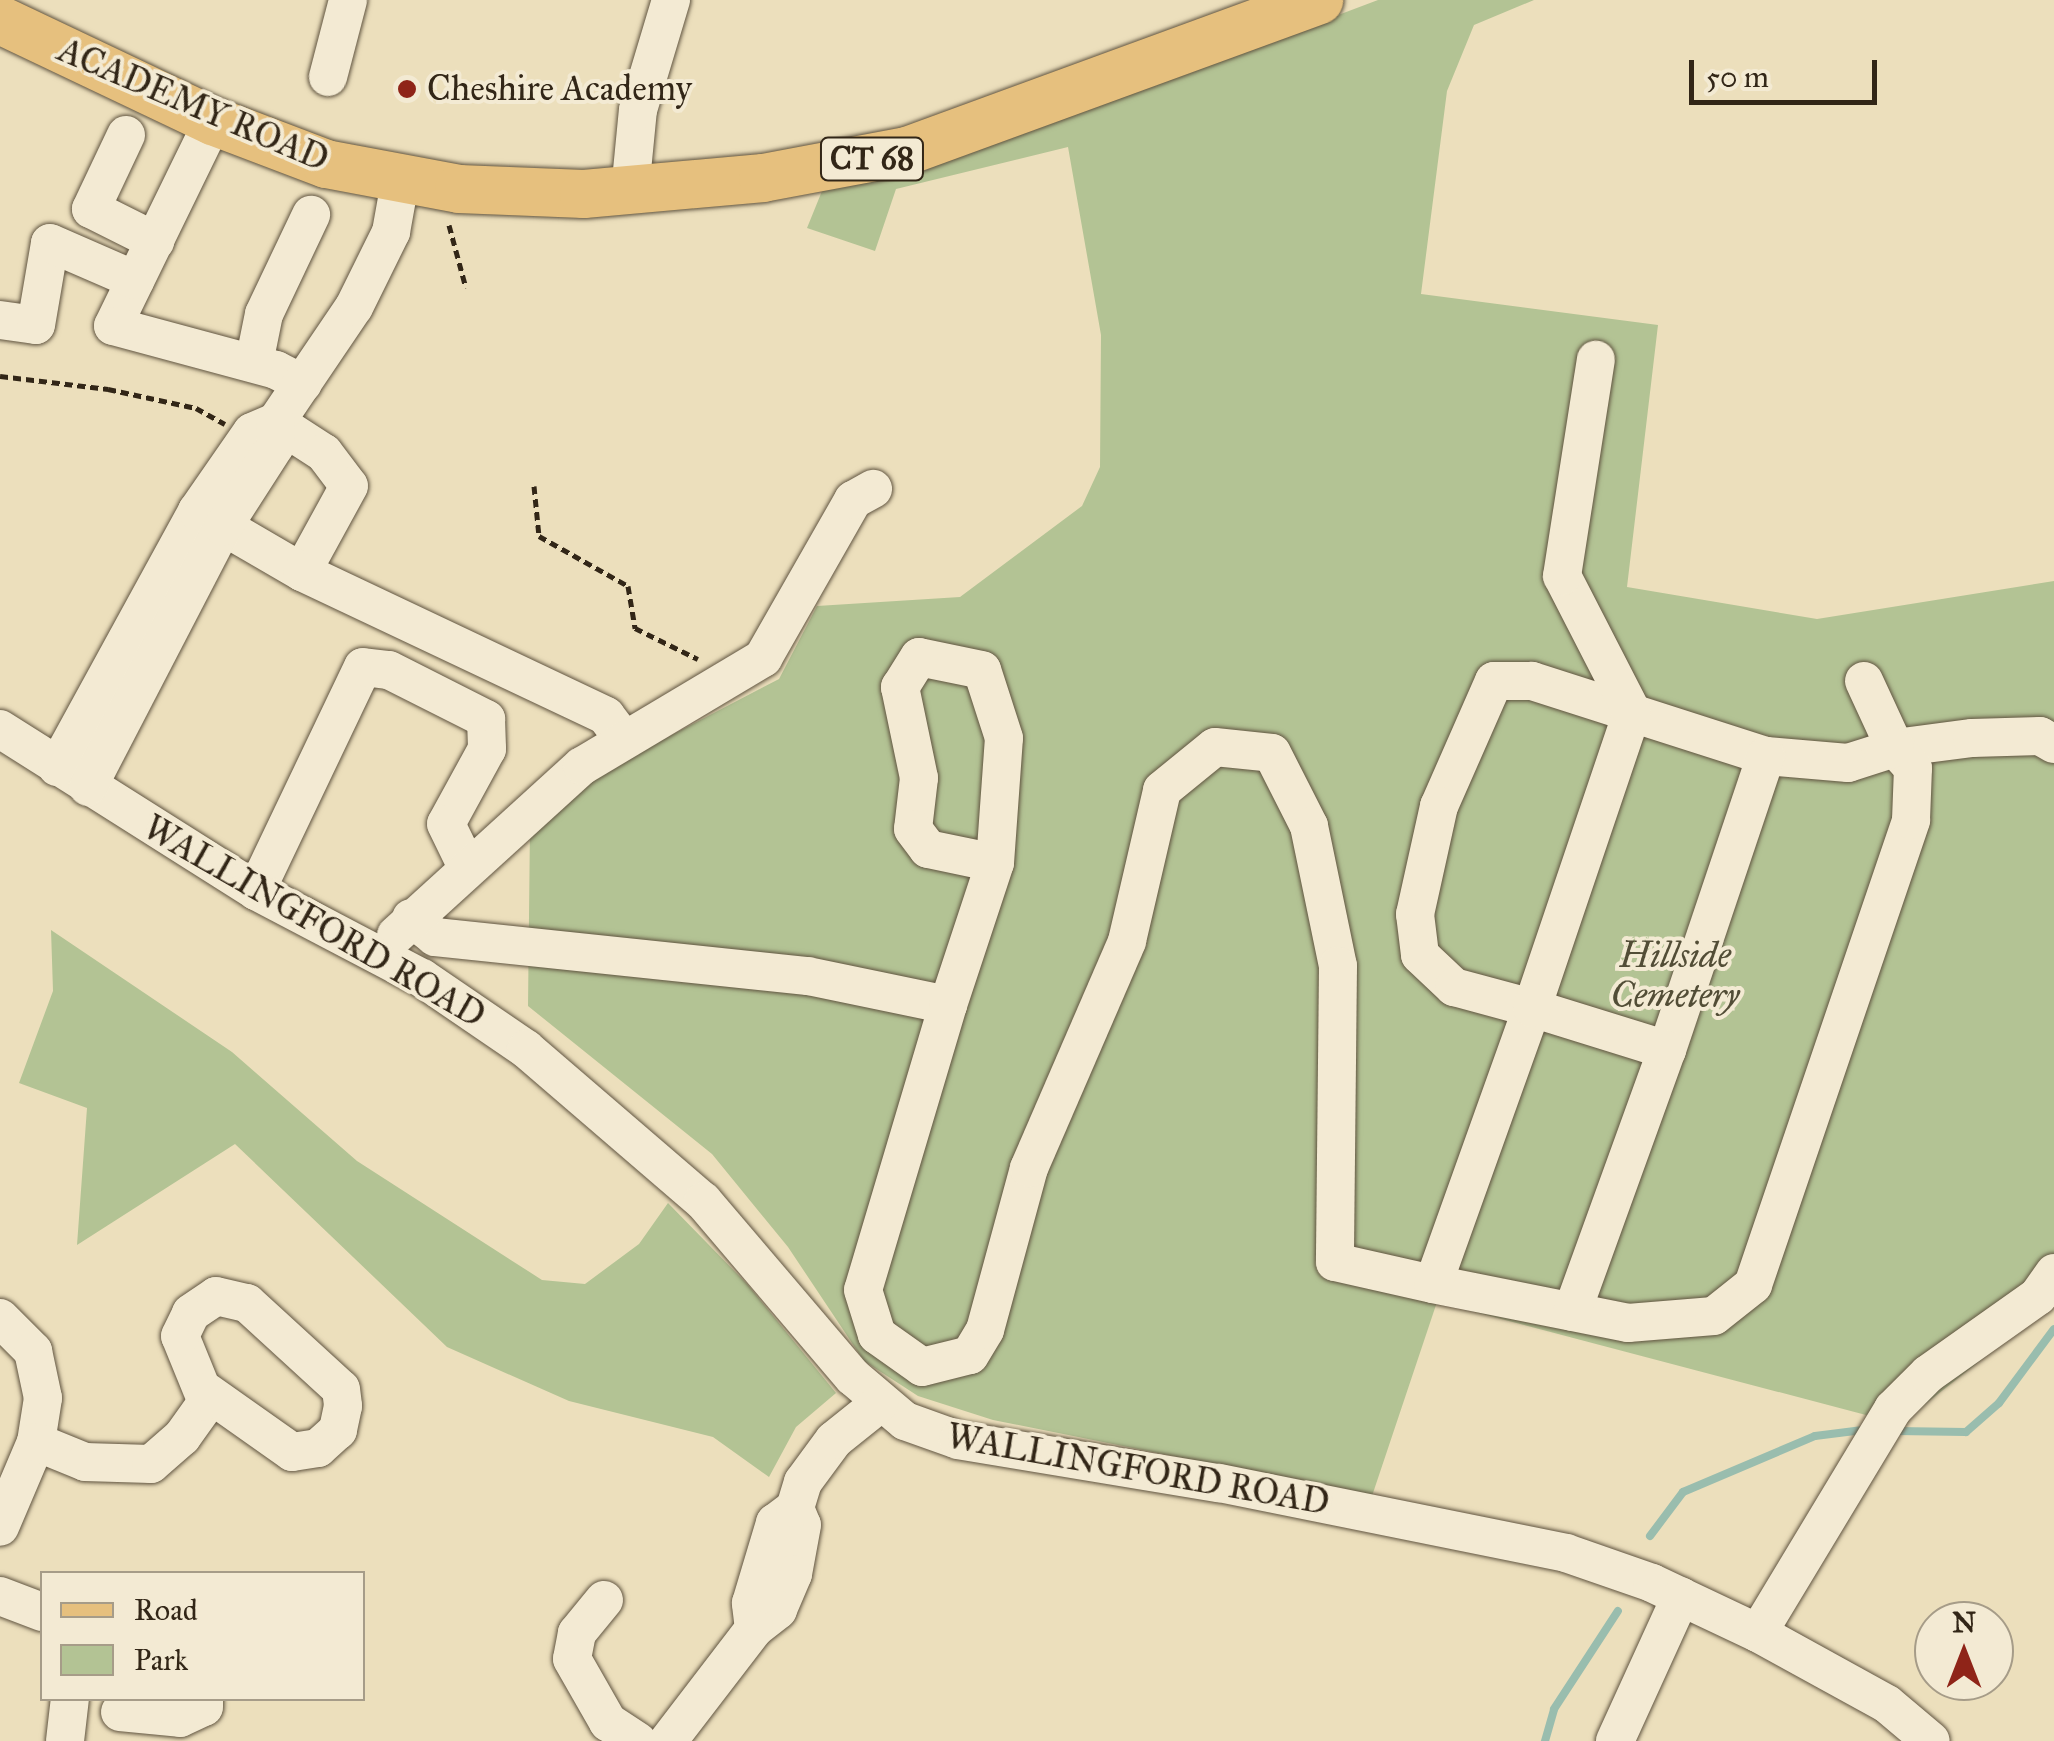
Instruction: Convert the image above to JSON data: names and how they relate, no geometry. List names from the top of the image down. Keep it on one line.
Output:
{"streets":{"main road":["ACADEMY ROAD","CT 68"],"street":["WALLINGFORD ROAD"]},"parks":["Hillside Cemetery"],"places":["Cheshire Academy"],"legend":["Road","Park"],"scale_bar":"50 m","north":"top"}
